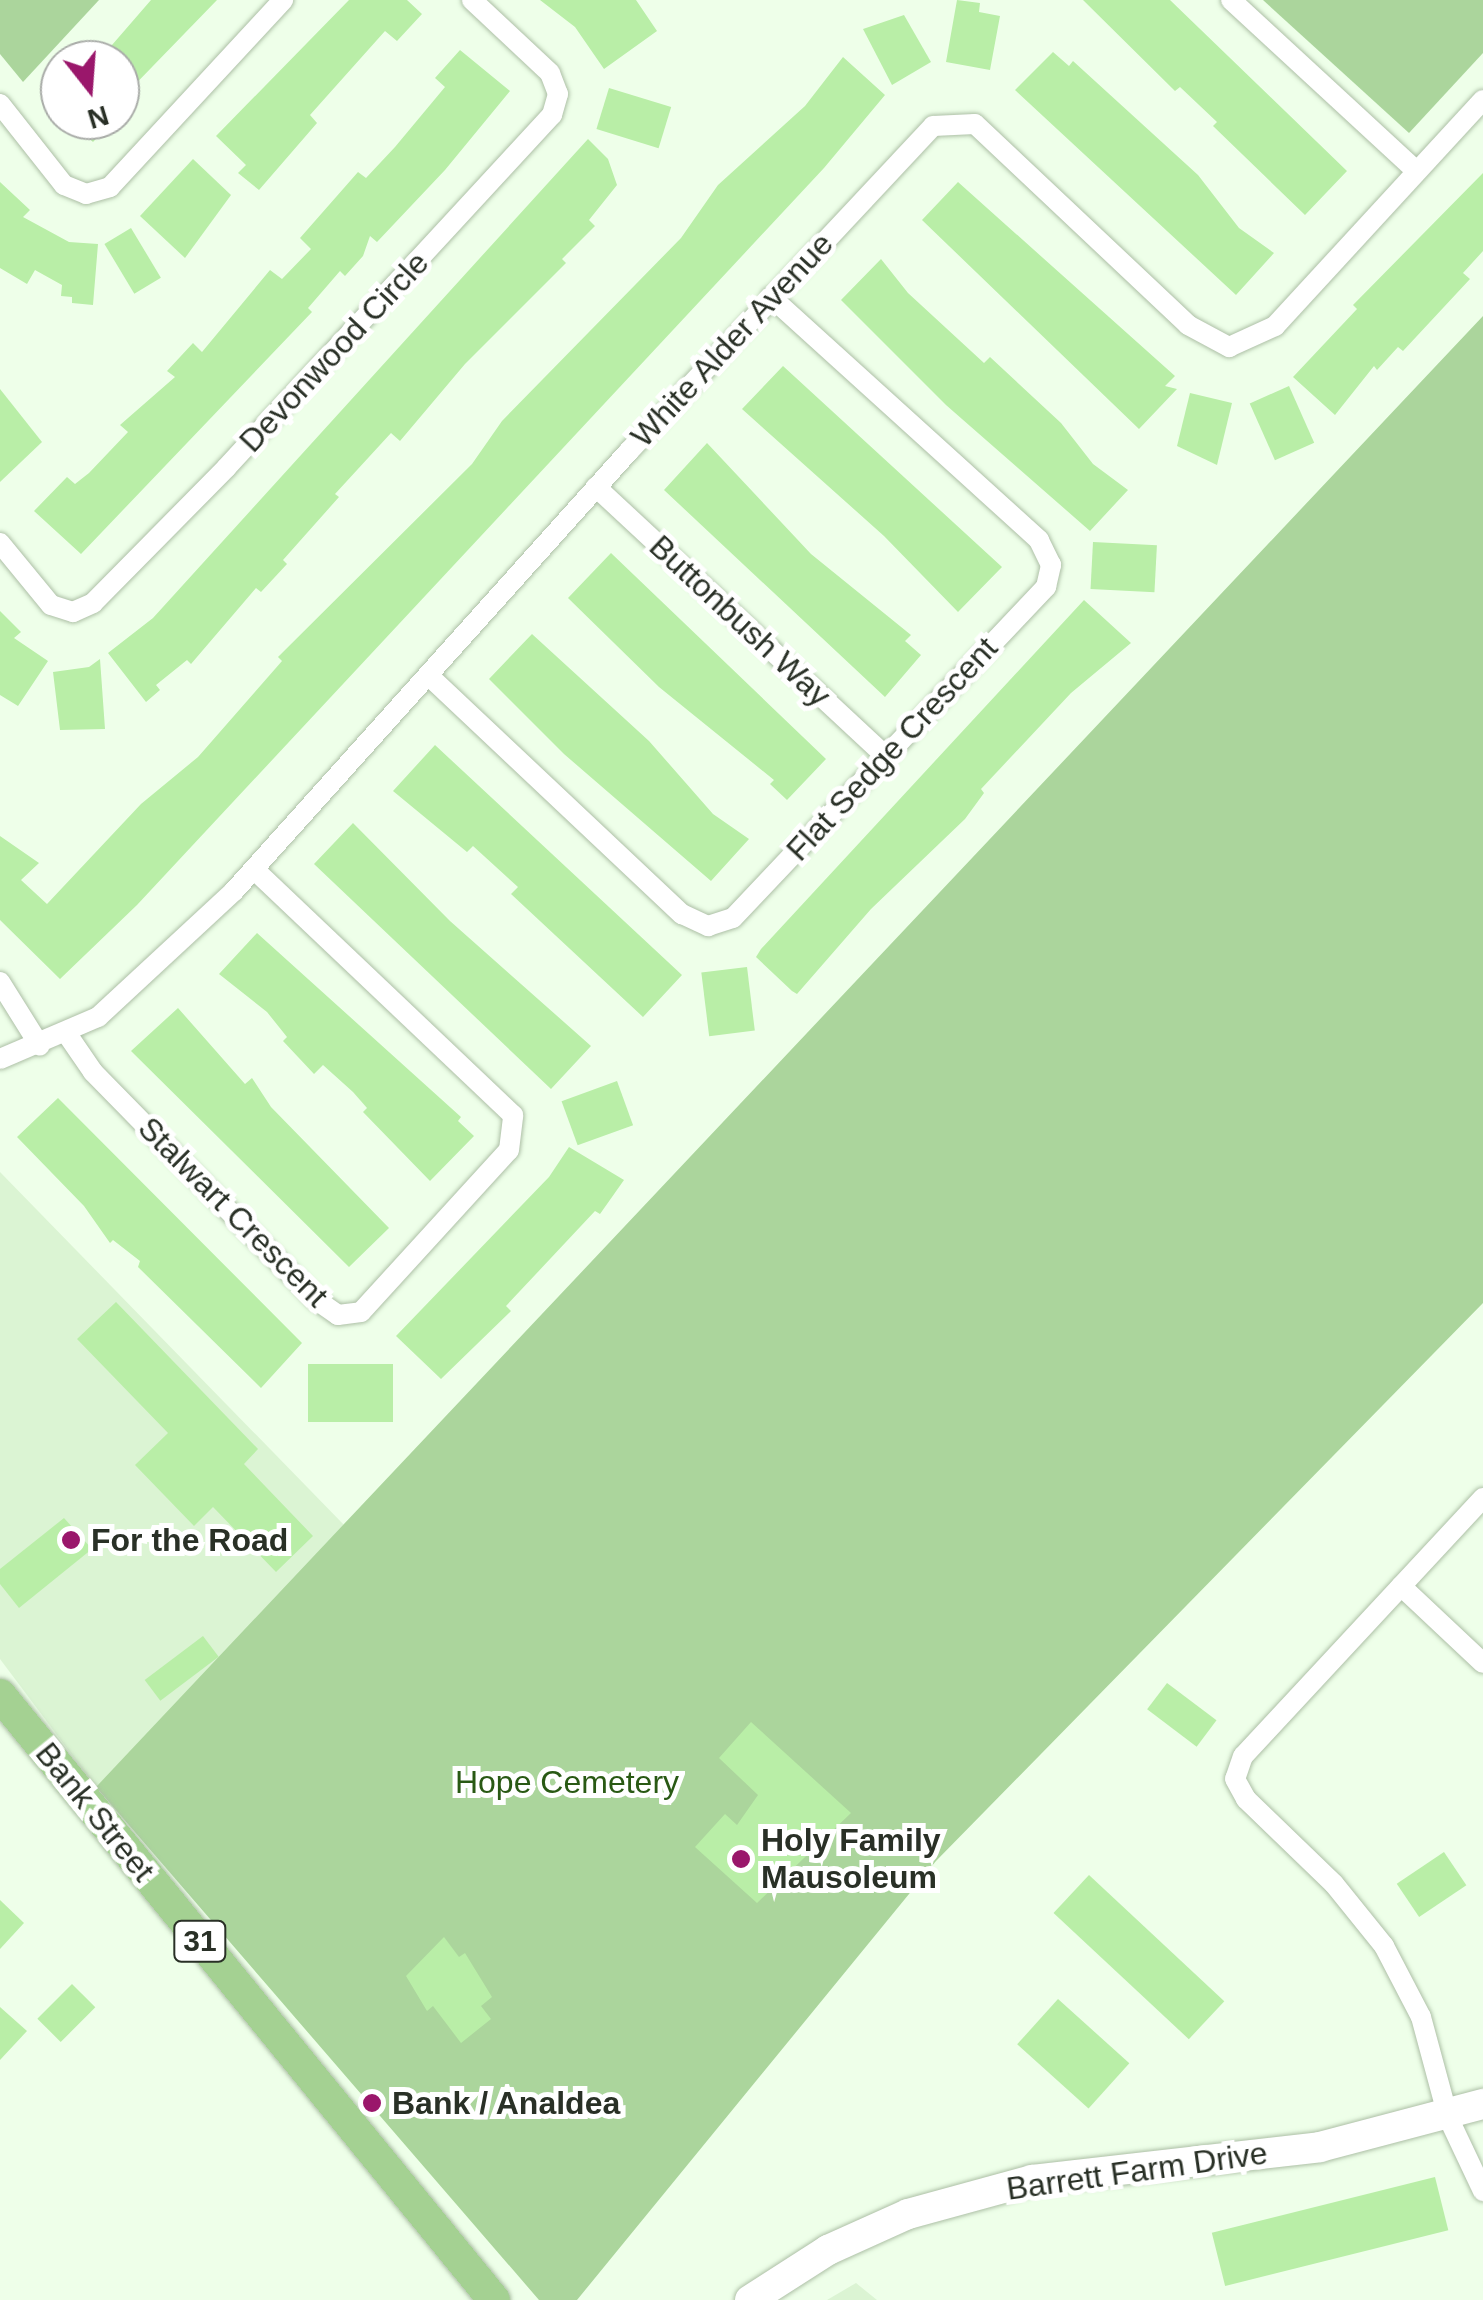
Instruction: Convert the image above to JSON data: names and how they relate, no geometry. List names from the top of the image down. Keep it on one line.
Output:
{"streets":{"main road":["Bank Street","31"],"street":["White Alder Avenue","Devonwood Circle","Buttonbush Way","Flat Sedge Crescent","Stalwart Crescent","Barrett Farm Drive"]},"crossings":[["White Alder Avenue","Buttonbush Way"],["White Alder Avenue","Flat Sedge Crescent"],["White Alder Avenue","Stalwart Crescent"],["Buttonbush Way","Flat Sedge Crescent"]],"parks":["Hope Cemetery"],"places":["For the Road","Holy Family Mausoleum","Bank / Analdea"],"north":"bottom"}
